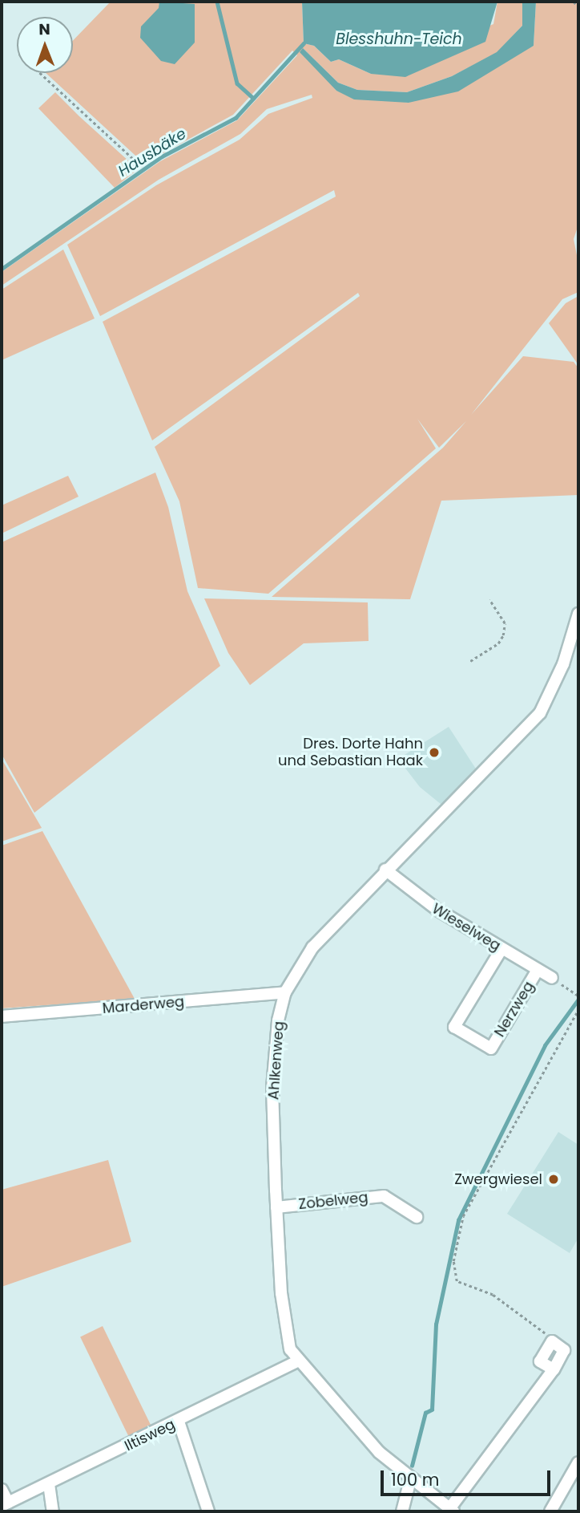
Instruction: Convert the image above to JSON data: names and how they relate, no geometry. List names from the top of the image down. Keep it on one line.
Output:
{"streets":{"street":["Wieselweg","Marderweg","Nerzweg","Ahlkenweg","Zobelweg","Iltisweg"]},"crossings":[["Wieselweg","Nerzweg"],["Wieselweg","Ahlkenweg"],["Marderweg","Ahlkenweg"],["Ahlkenweg","Zobelweg"],["Ahlkenweg","Iltisweg"]],"water":["Blesshuhn-Teich","Hausbäke"],"places":["Dres. Dorte Hahn und Sebastian Haak","Zwergwiesel"],"scale_bar":"100 m","north":"top"}
